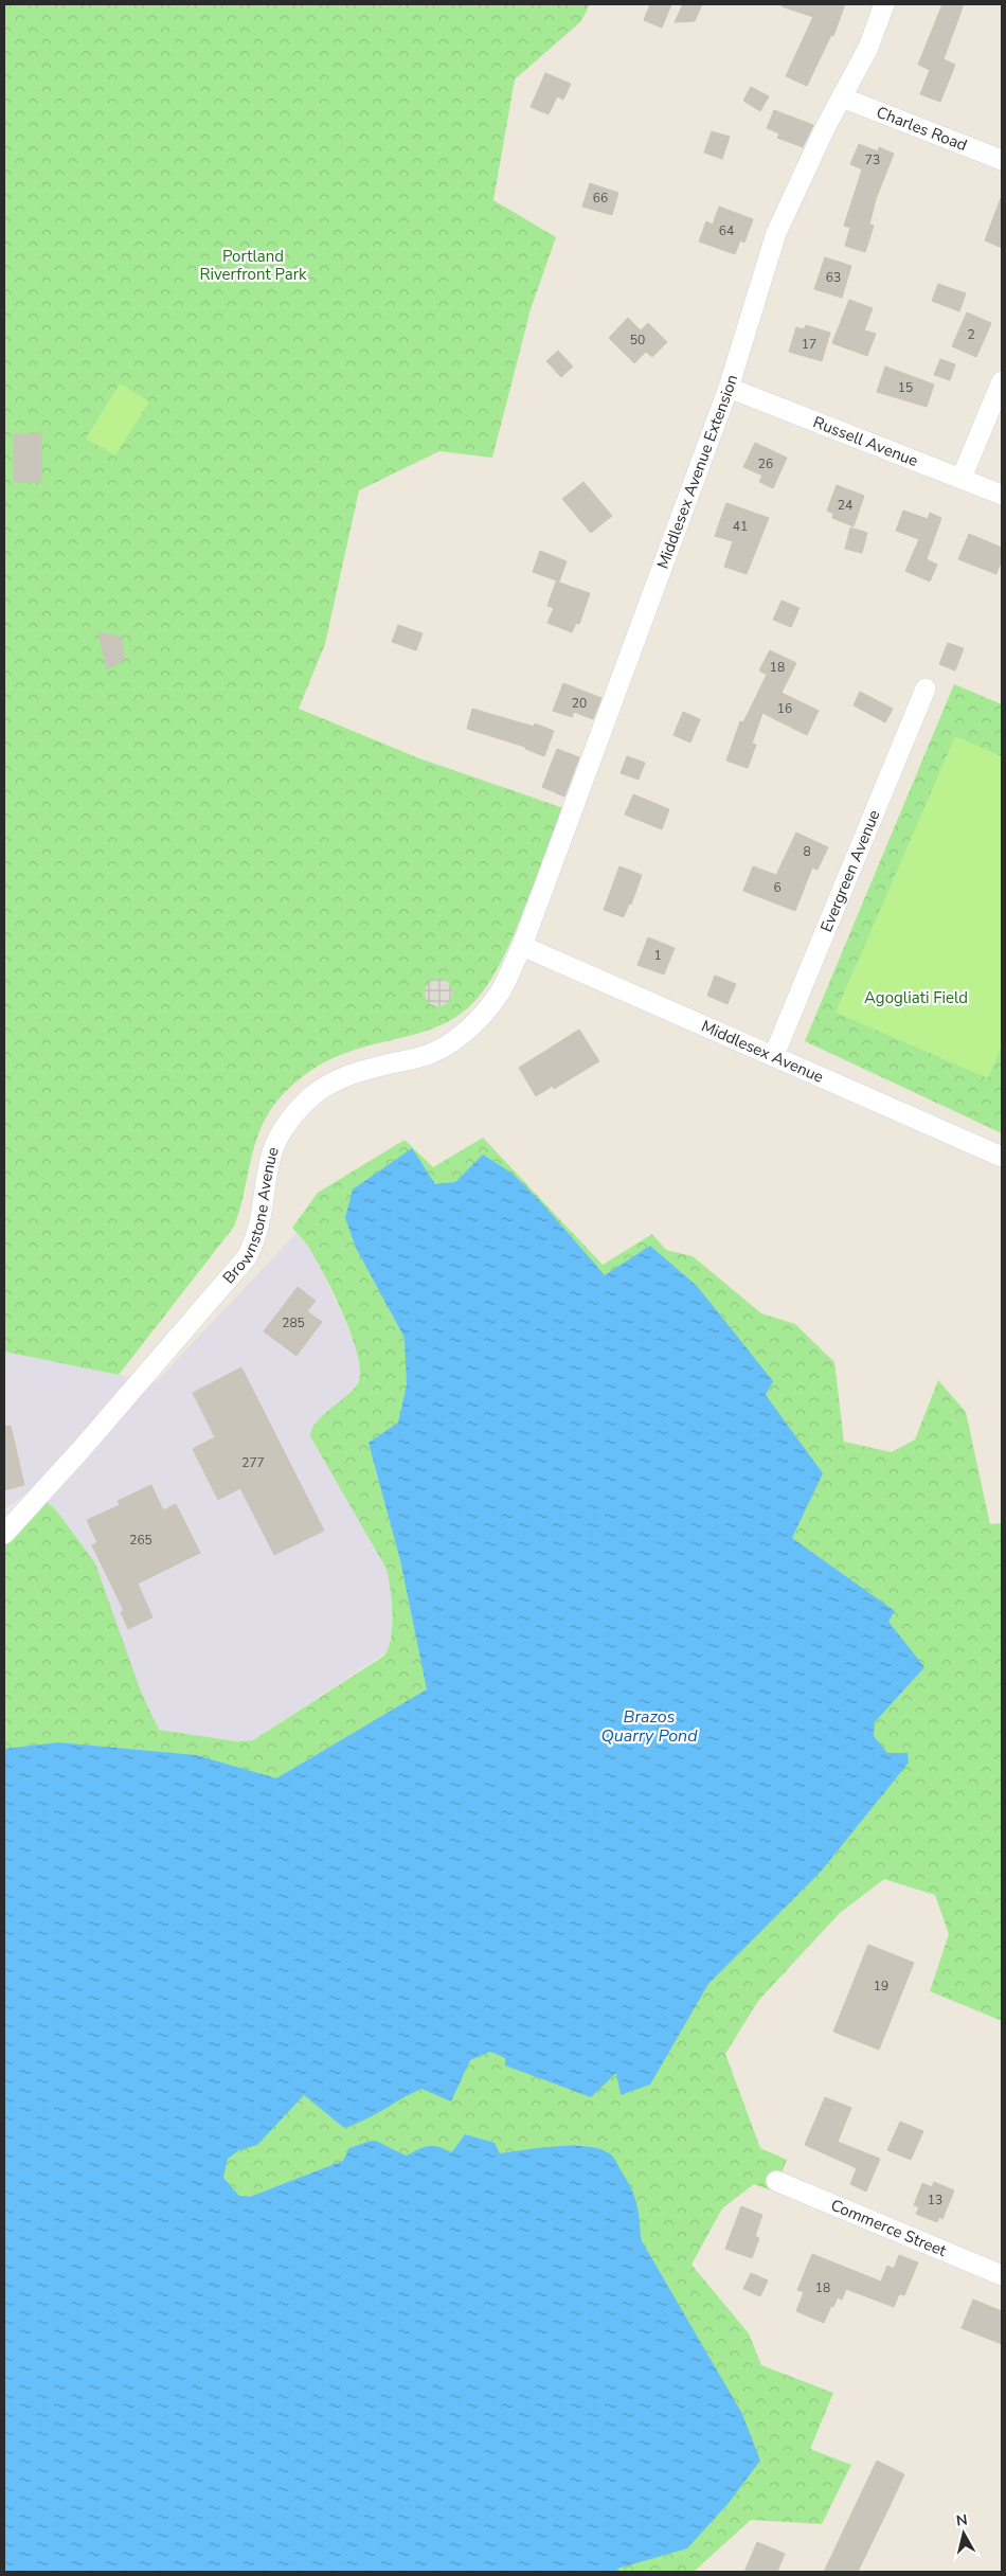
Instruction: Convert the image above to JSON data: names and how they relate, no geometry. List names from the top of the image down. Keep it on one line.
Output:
{"streets":{"street":["Charles Road","Russell Avenue","Middlesex Avenue Extension","Evergreen Avenue","Middlesex Avenue","Brownstone Avenue","Commerce Street"]},"crossings":[["Charles Road","Middlesex Avenue Extension"],["Russell Avenue","Middlesex Avenue Extension"],["Middlesex Avenue Extension","Middlesex Avenue"],["Middlesex Avenue Extension","Brownstone Avenue"],["Evergreen Avenue","Middlesex Avenue"],["Middlesex Avenue","Brownstone Avenue"]],"water":["Brazos Quarry Pond"],"parks":["Portland Riverfront Park","Agogliati Field"],"house_numbers":["73","66","64","63","2","50","17","15","26","24","41","18","20","16","8","6","1","285","277","265","19","13","18"],"north":"top"}
